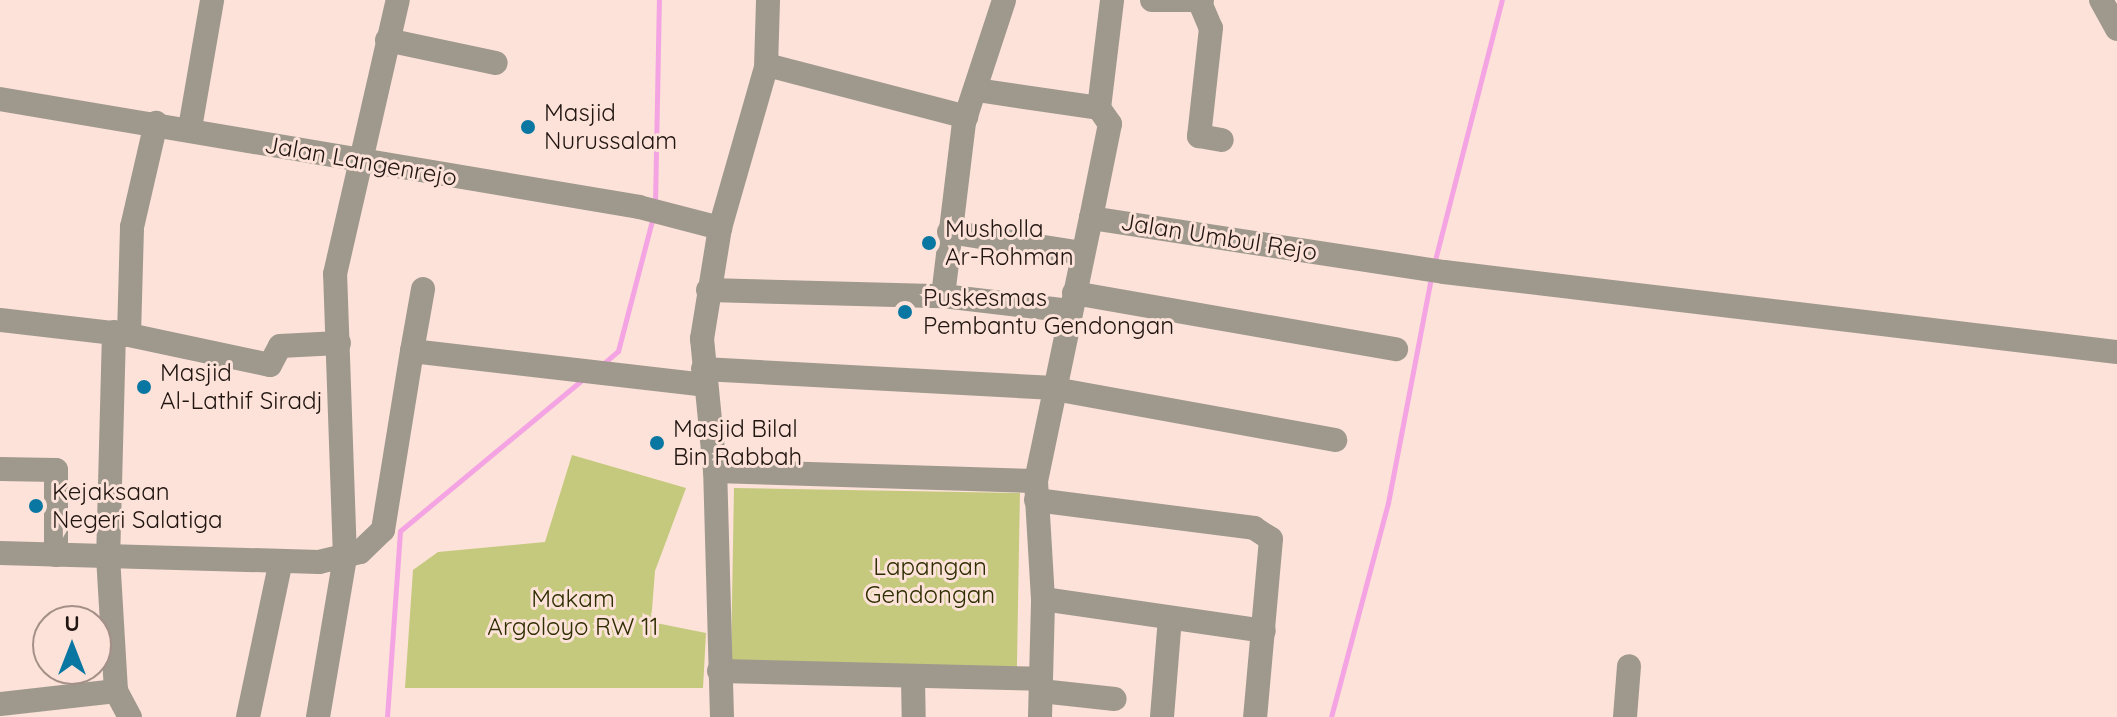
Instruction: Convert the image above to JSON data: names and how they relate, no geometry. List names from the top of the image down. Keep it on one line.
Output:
{"streets":{"street":["Jalan Langenrejo","Jalan Umbul Rejo"]},"parks":["Lapangan Gendongan","Makam Argoloyo RW 11"],"places":["Masjid Nurussalam","Musholla Ar-Rohman","Puskesmas Pembantu Gendongan","Masjid Al-Lathif Siradj","Masjid Bilal Bin Rabbah","Kejaksaan Negeri Salatiga"],"north":"top"}
